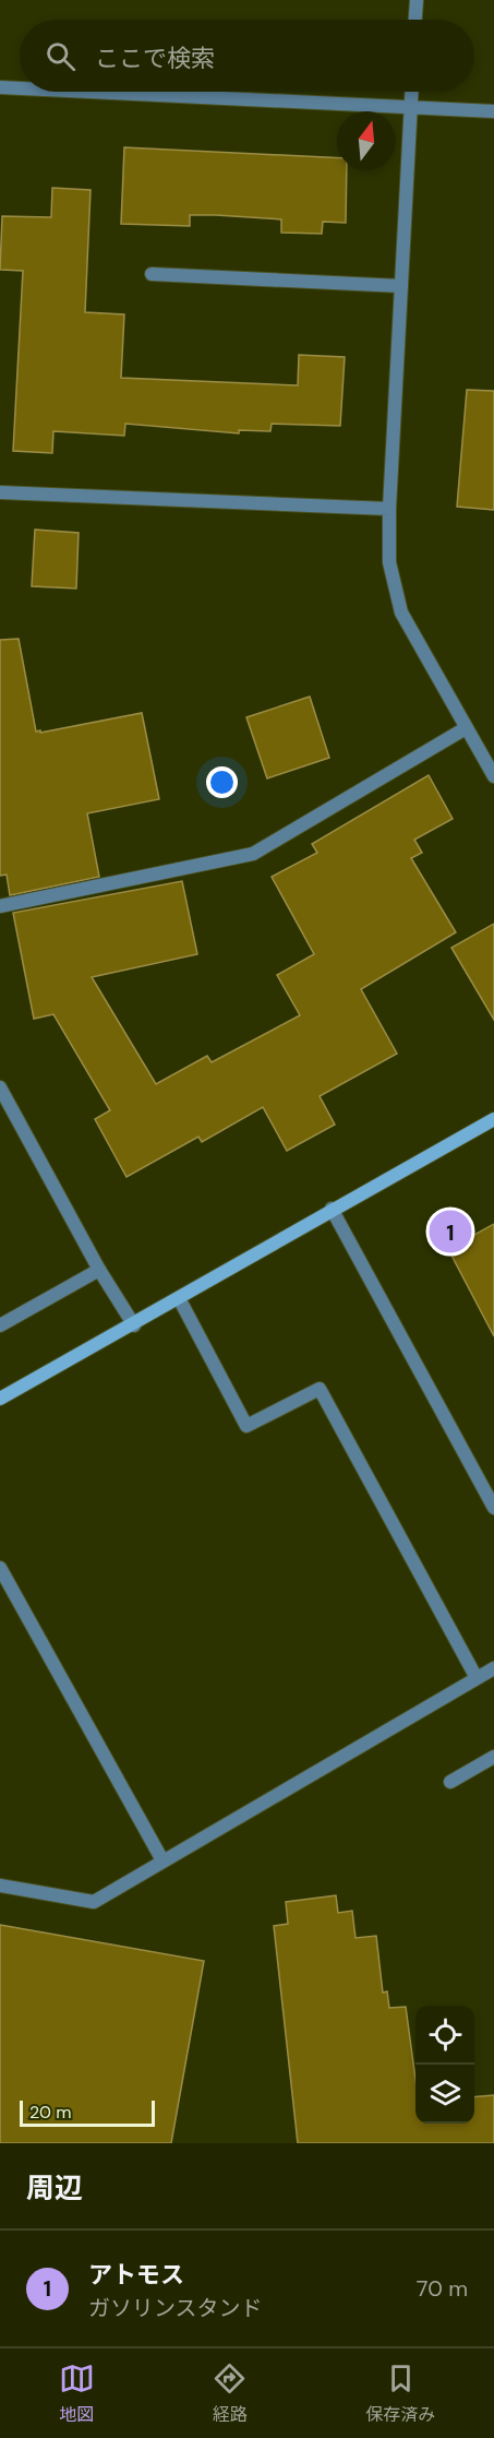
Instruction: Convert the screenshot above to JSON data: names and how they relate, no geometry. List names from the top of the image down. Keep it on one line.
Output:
{"scale_bar":"20 m","north":"top","page":{"search":"ここで検索","pins":"1","scale":"20 m","heading":"周辺","list":[{"mark":"1","name":"アトモス","note":"ガソリンスタンド","value":"70 m"}],"nav":["地図","経路","保存済み"]}}
